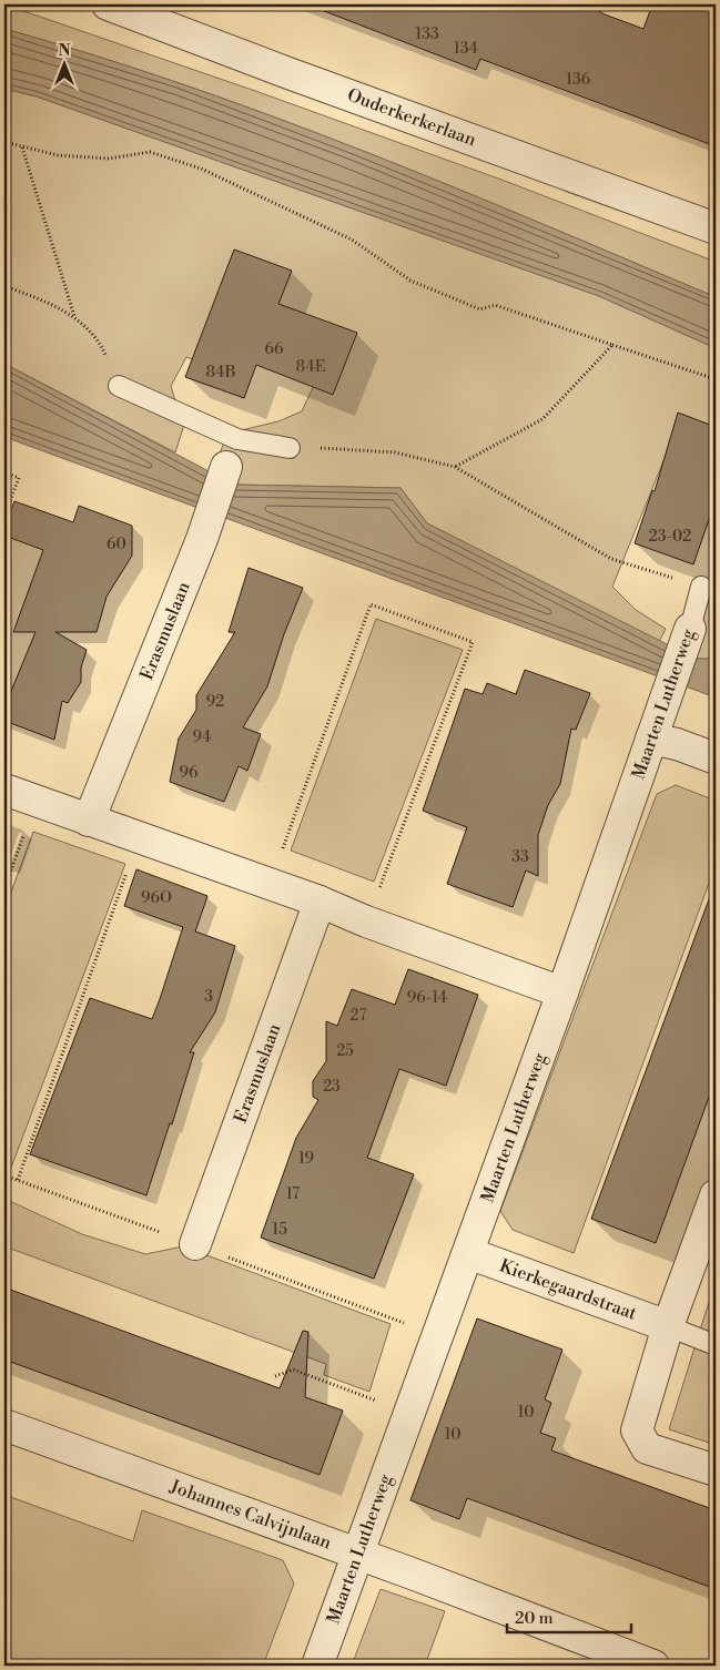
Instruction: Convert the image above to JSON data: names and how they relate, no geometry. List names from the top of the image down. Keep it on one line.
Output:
{"streets":{"street":["Ouderkerkerlaan","Erasmuslaan","Maarten Lutherweg","Kierkegaardstraat","Johannes Calvijnlaan"]},"crossings":[["Maarten Lutherweg","Kierkegaardstraat"],["Maarten Lutherweg","Johannes Calvijnlaan"]],"house_numbers":["133","134","136","66","84E","84B","23-02","60","92","94","96","33","96O","3","96-14","27","25","23","19","17","15","10","10"],"scale_bar":"20 m","north":"top"}
